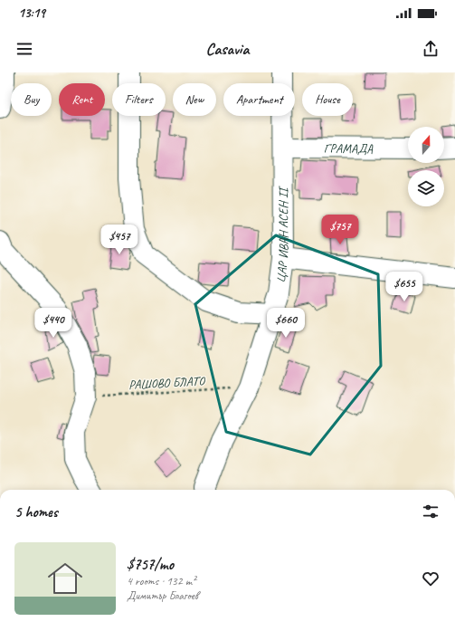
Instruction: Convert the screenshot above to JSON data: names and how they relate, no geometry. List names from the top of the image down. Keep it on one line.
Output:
{"streets":{"street":["ГРАМАДА","ЦАР ИВАН АСЕН II"],"path":["РАШОВО БЛАТО"]},"crossings":[["ГРАМАДА","ЦАР ИВАН АСЕН II"],["ЦАР ИВАН АСЕН II","РАШОВО БЛАТО"]],"north":"top","page":{"status":"13:19","header":"Casavia","chip":["Buy","Rent","Filters","New","Apartment","House"],"price":["$757","$457","$655","$440","$660"],"heading":"5 homes","list":[{"name":"$757/mo","note":"4 rooms · 132 m² · Димитър Благоев"}]}}
